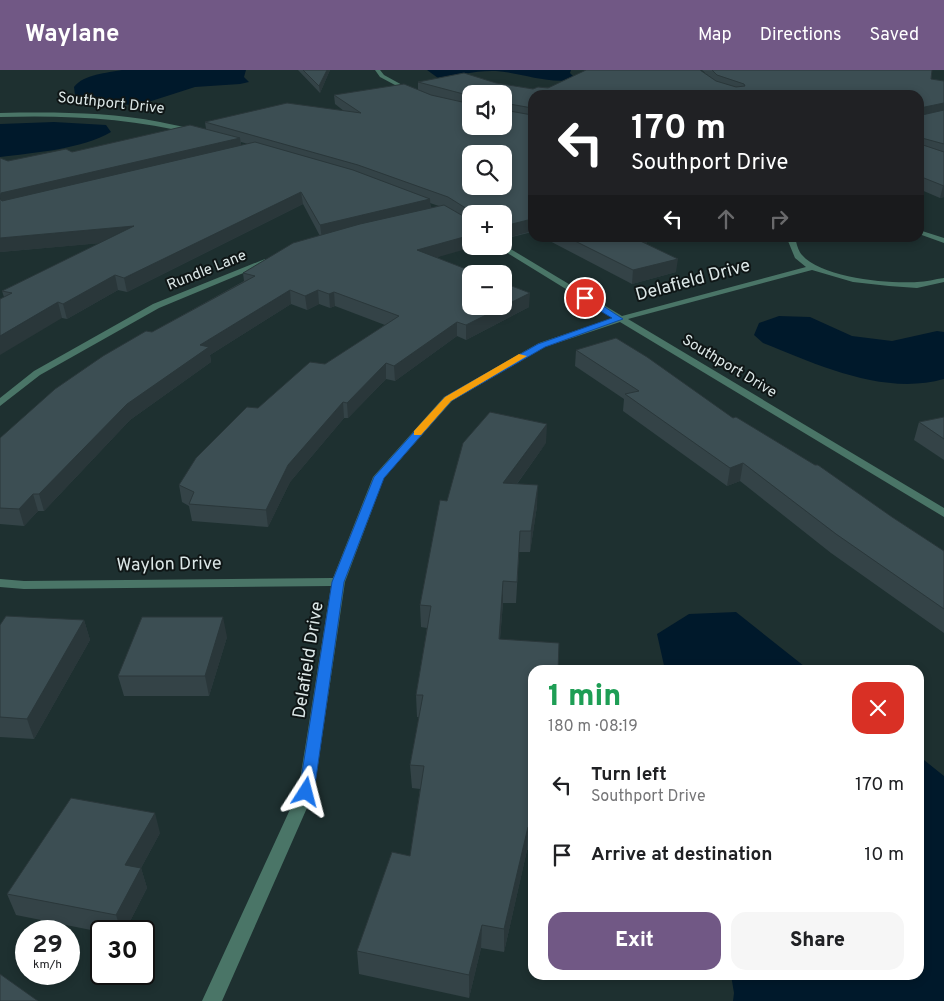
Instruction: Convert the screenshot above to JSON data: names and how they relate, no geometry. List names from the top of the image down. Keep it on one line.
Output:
{"streets":{"street":["Southport Drive","Rundle Lane","Delafield Drive","Waylon Drive"]},"crossings":[["Southport Drive","Delafield Drive"],["Delafield Drive","Waylon Drive"]],"page":{"header":"Waylane","nav":["Map","Directions","Saved"],"map_buttons":["+","−"],"turn":["170 m","Southport Drive"],"heading":["1 min","180 m · 08:19"],"list":[{"name":"Turn left","note":"Southport Drive","value":"170 m"},{"name":"Arrive at destination","value":"10 m"}],"buttons":["Exit","Share"],"speed":"29 km/h","limit":"30"}}
